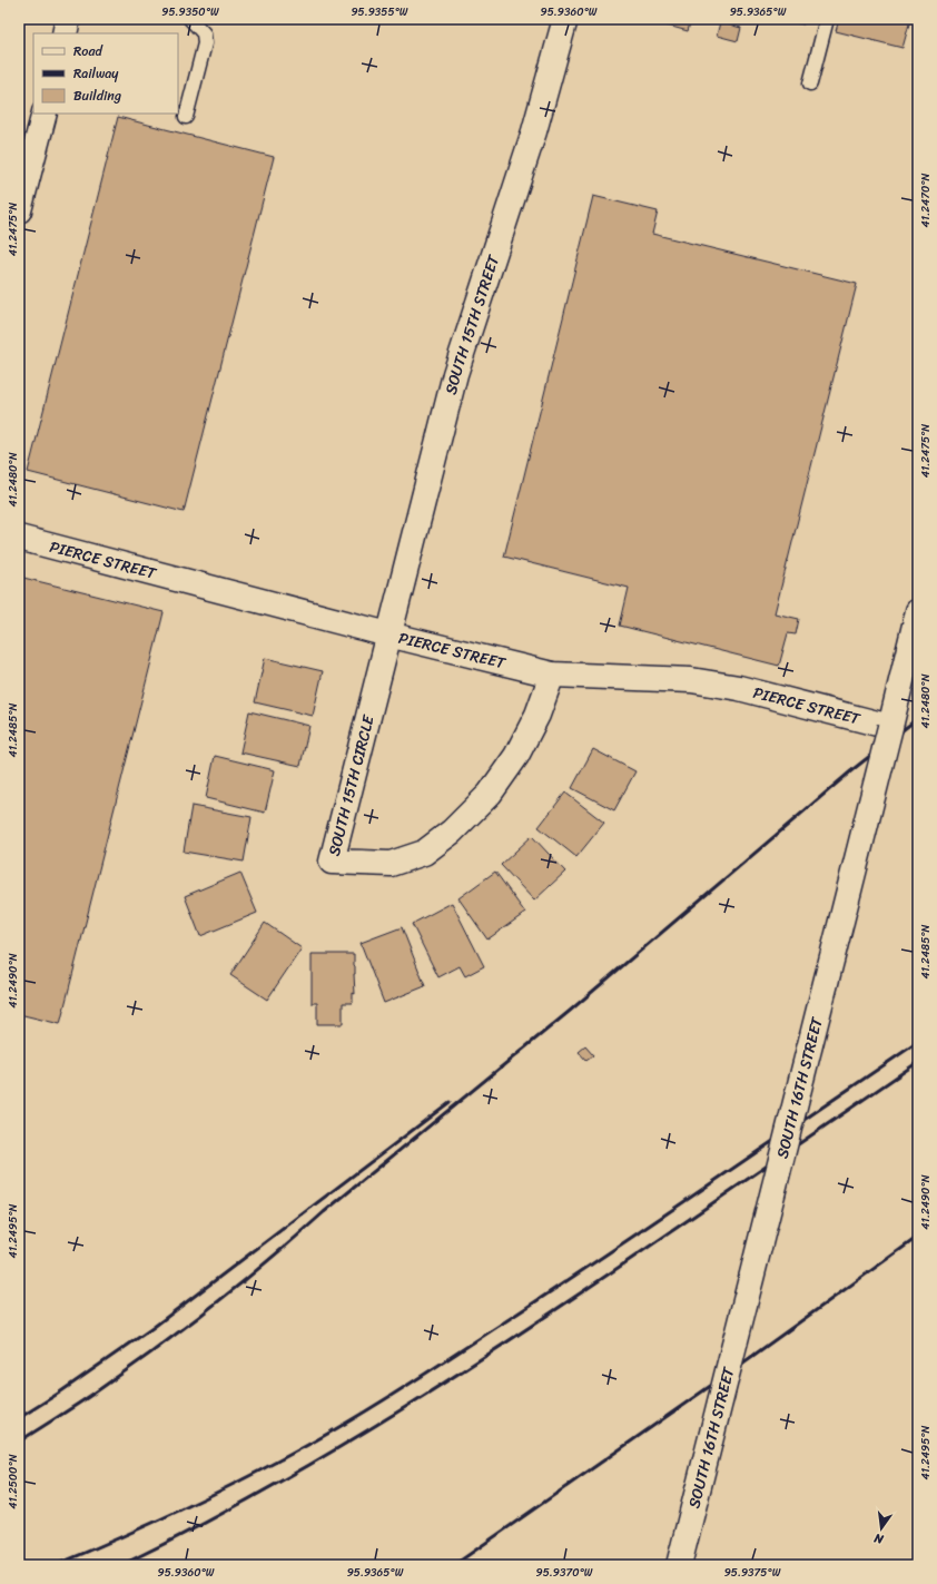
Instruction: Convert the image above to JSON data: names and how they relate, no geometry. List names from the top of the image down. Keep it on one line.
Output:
{"streets":{"street":["SOUTH 15TH STREET","PIERCE STREET","SOUTH 15TH CIRCLE","SOUTH 16TH STREET"]},"crossings":[["SOUTH 15TH STREET","PIERCE STREET"],["SOUTH 15TH STREET","SOUTH 15TH CIRCLE"],["PIERCE STREET","SOUTH 15TH CIRCLE"],["PIERCE STREET","SOUTH 16TH STREET"]],"legend":["Road","Railway","Building"],"north":"bottom","coordinates":["95.9350°W","95.9355°W","95.9360°W","95.9365°W","41.2470°N","41.2475°N","41.2480°N","41.2485°N","41.2490°N","41.2495°N","41.2500°N","95.9370°W","95.9375°W"]}
